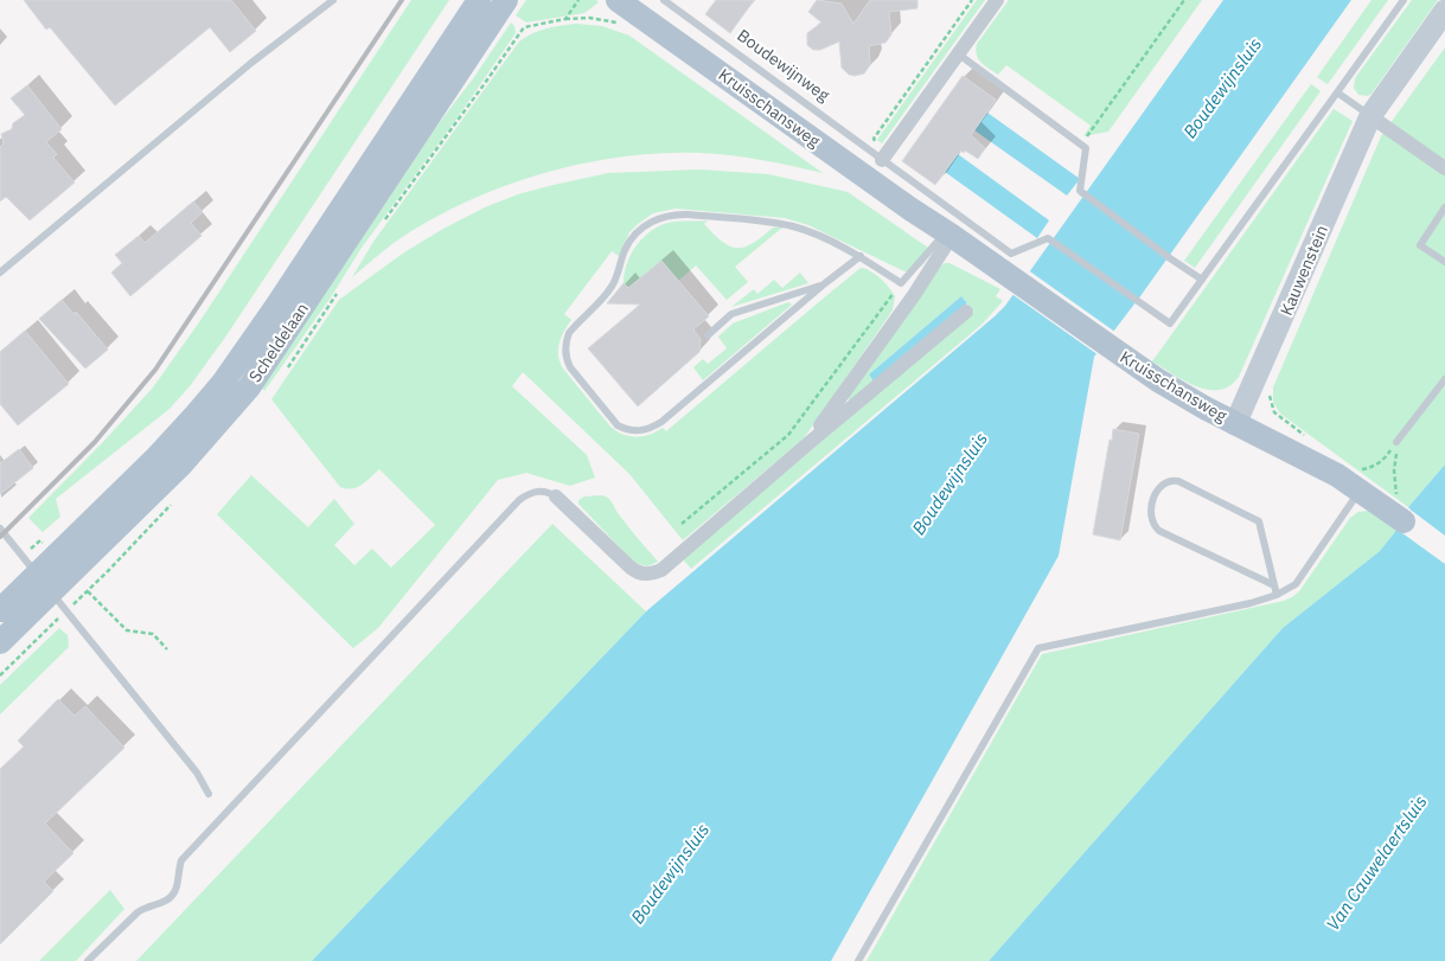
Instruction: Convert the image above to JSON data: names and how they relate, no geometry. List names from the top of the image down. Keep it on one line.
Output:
{"streets":{"main road":["Kruisschansweg","Scheldelaan"],"street":["Kauwenstein"],"lane":["Boudewijnweg"]},"crossings":[["Kruisschansweg","Kauwenstein"]],"water":["Boudewijnsluis","Van Cauwelaertsluis"]}
